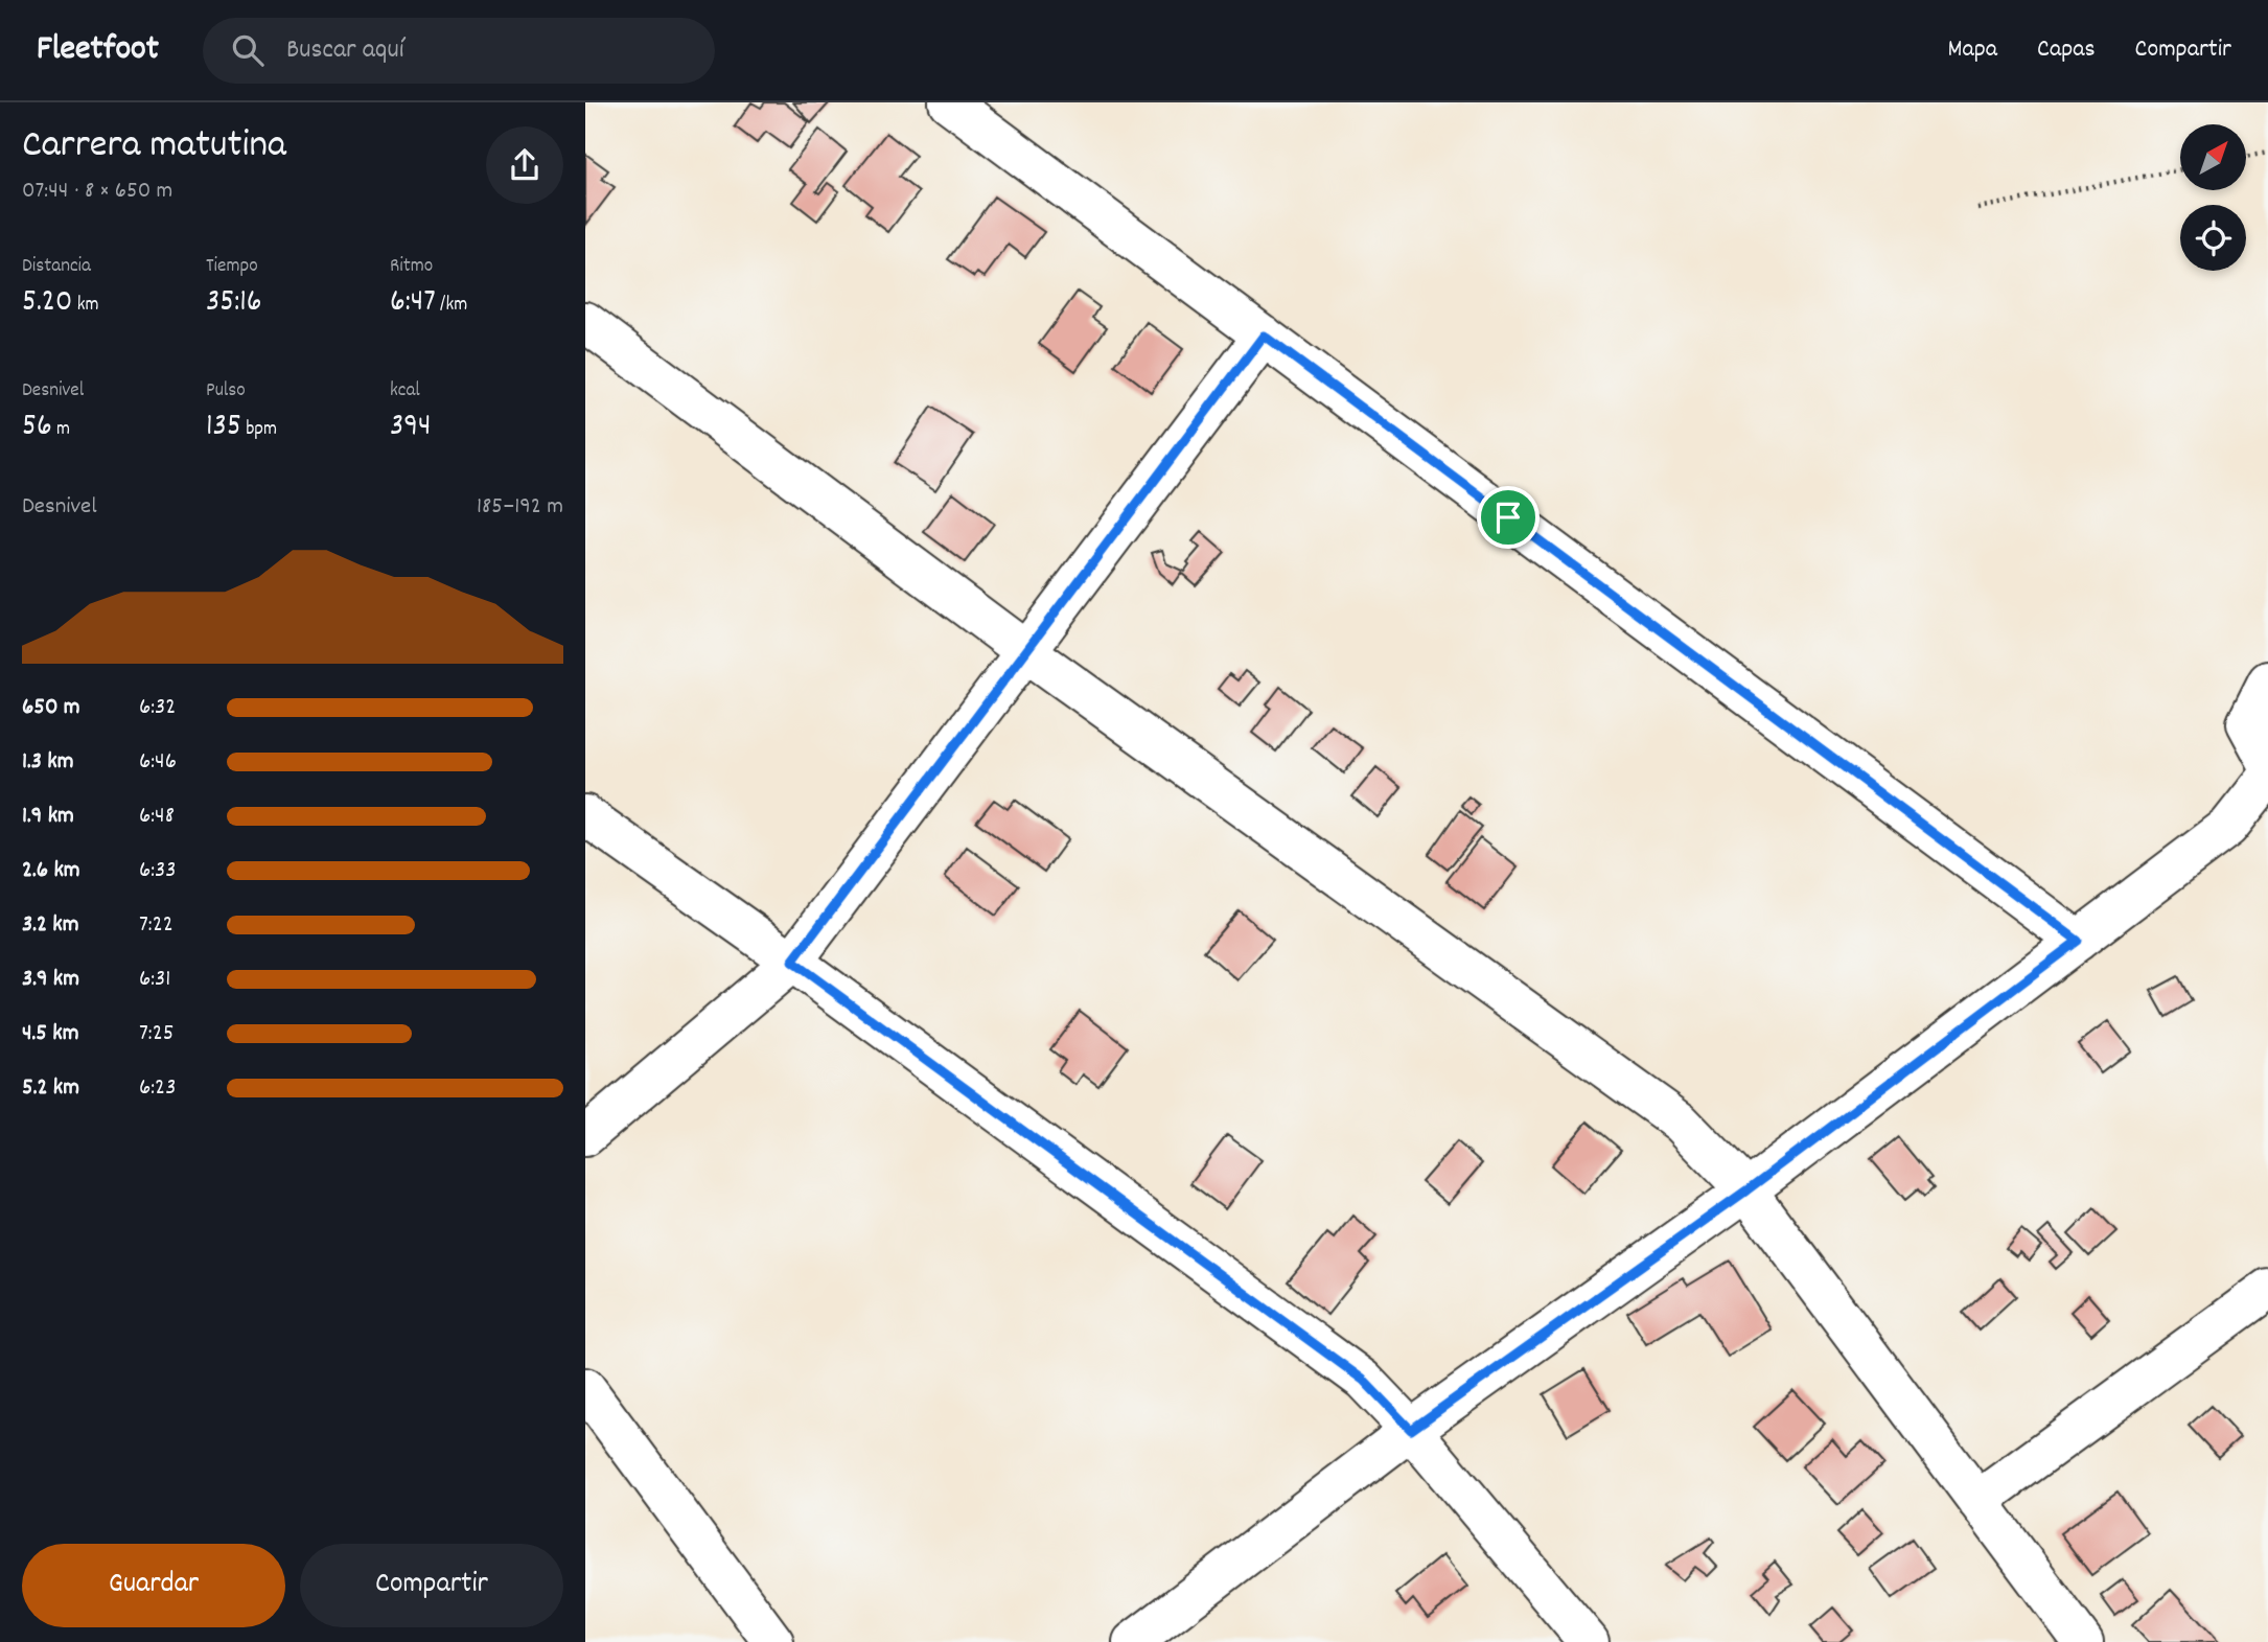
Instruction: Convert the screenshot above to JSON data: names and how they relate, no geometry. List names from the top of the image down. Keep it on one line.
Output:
{"north":"top right","page":{"header":"Fleetfoot","search":"Buscar aquí","nav":["Mapa","Capas","Compartir"],"heading":["Carrera matutina","07:44 · 8 × 650 m"],"stats":[["Distancia","5.20 km"],["Tiempo","35:16"],["Ritmo","6:47 /km"],["Desnivel","56 m"],["Pulso","135 bpm"],["kcal","394"]],"chart":["Desnivel","185–192 m"],"list":[{"name":"650 m","note":"6:32"},{"name":"1.3 km","note":"6:46"},{"name":"1.9 km","note":"6:48"},{"name":"2.6 km","note":"6:33"},{"name":"3.2 km","note":"7:22"},{"name":"3.9 km","note":"6:31"},{"name":"4.5 km","note":"7:25"},{"name":"5.2 km","note":"6:23"}],"buttons":["Guardar","Compartir"]}}
